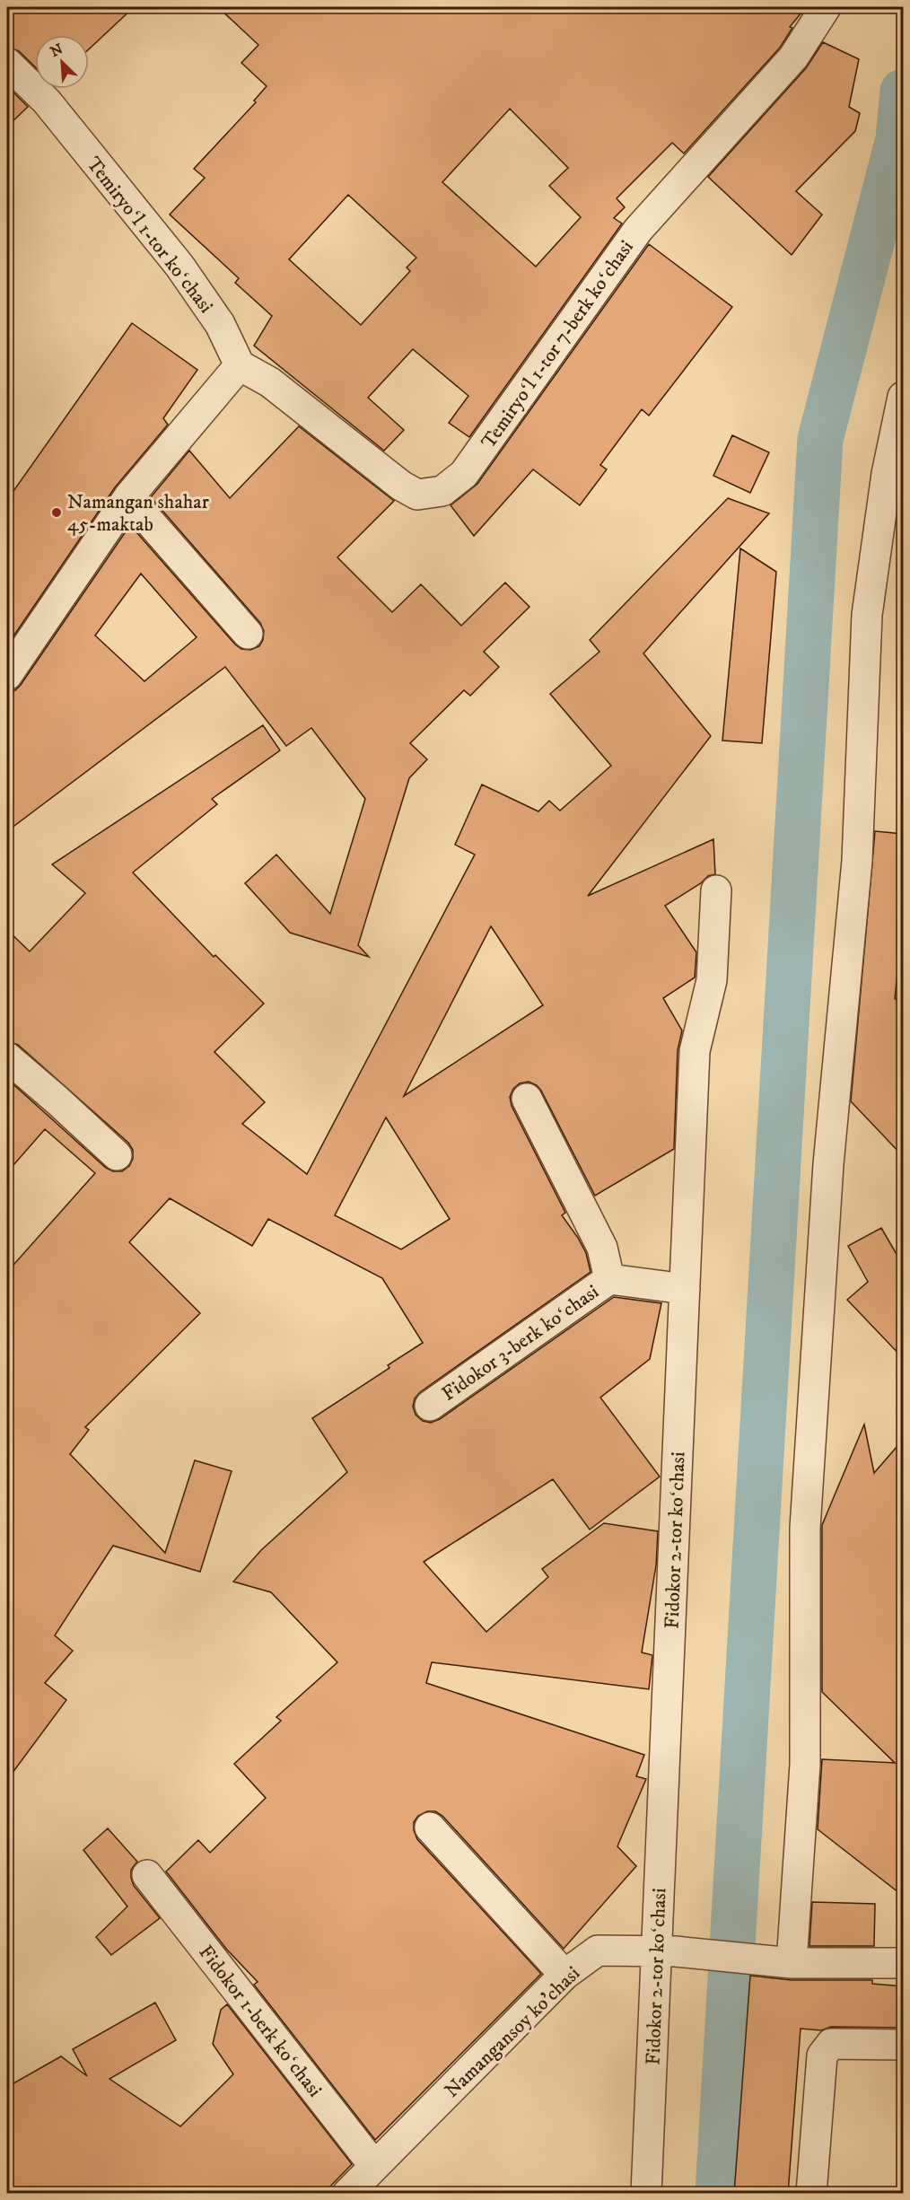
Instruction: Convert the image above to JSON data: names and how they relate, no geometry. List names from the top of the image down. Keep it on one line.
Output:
{"streets":{"street":["Temiryoʻl 1-tor koʻchasi","Temiryoʻl 1-tor 7-berk koʻchasi","Fidokor 3-berk koʻchasi","Fidokor 2-tor koʻchasi","Fidokor 1-berk koʻchasi","Namangansoy ko'chasi"]},"crossings":[["Temiryoʻl 1-tor koʻchasi","Temiryoʻl 1-tor 7-berk koʻchasi"],["Fidokor 3-berk koʻchasi","Fidokor 2-tor koʻchasi"],["Fidokor 2-tor koʻchasi","Namangansoy ko'chasi"],["Fidokor 1-berk koʻchasi","Namangansoy ko'chasi"]],"places":["Namangan shahar 45-maktab"],"north":"top left"}
